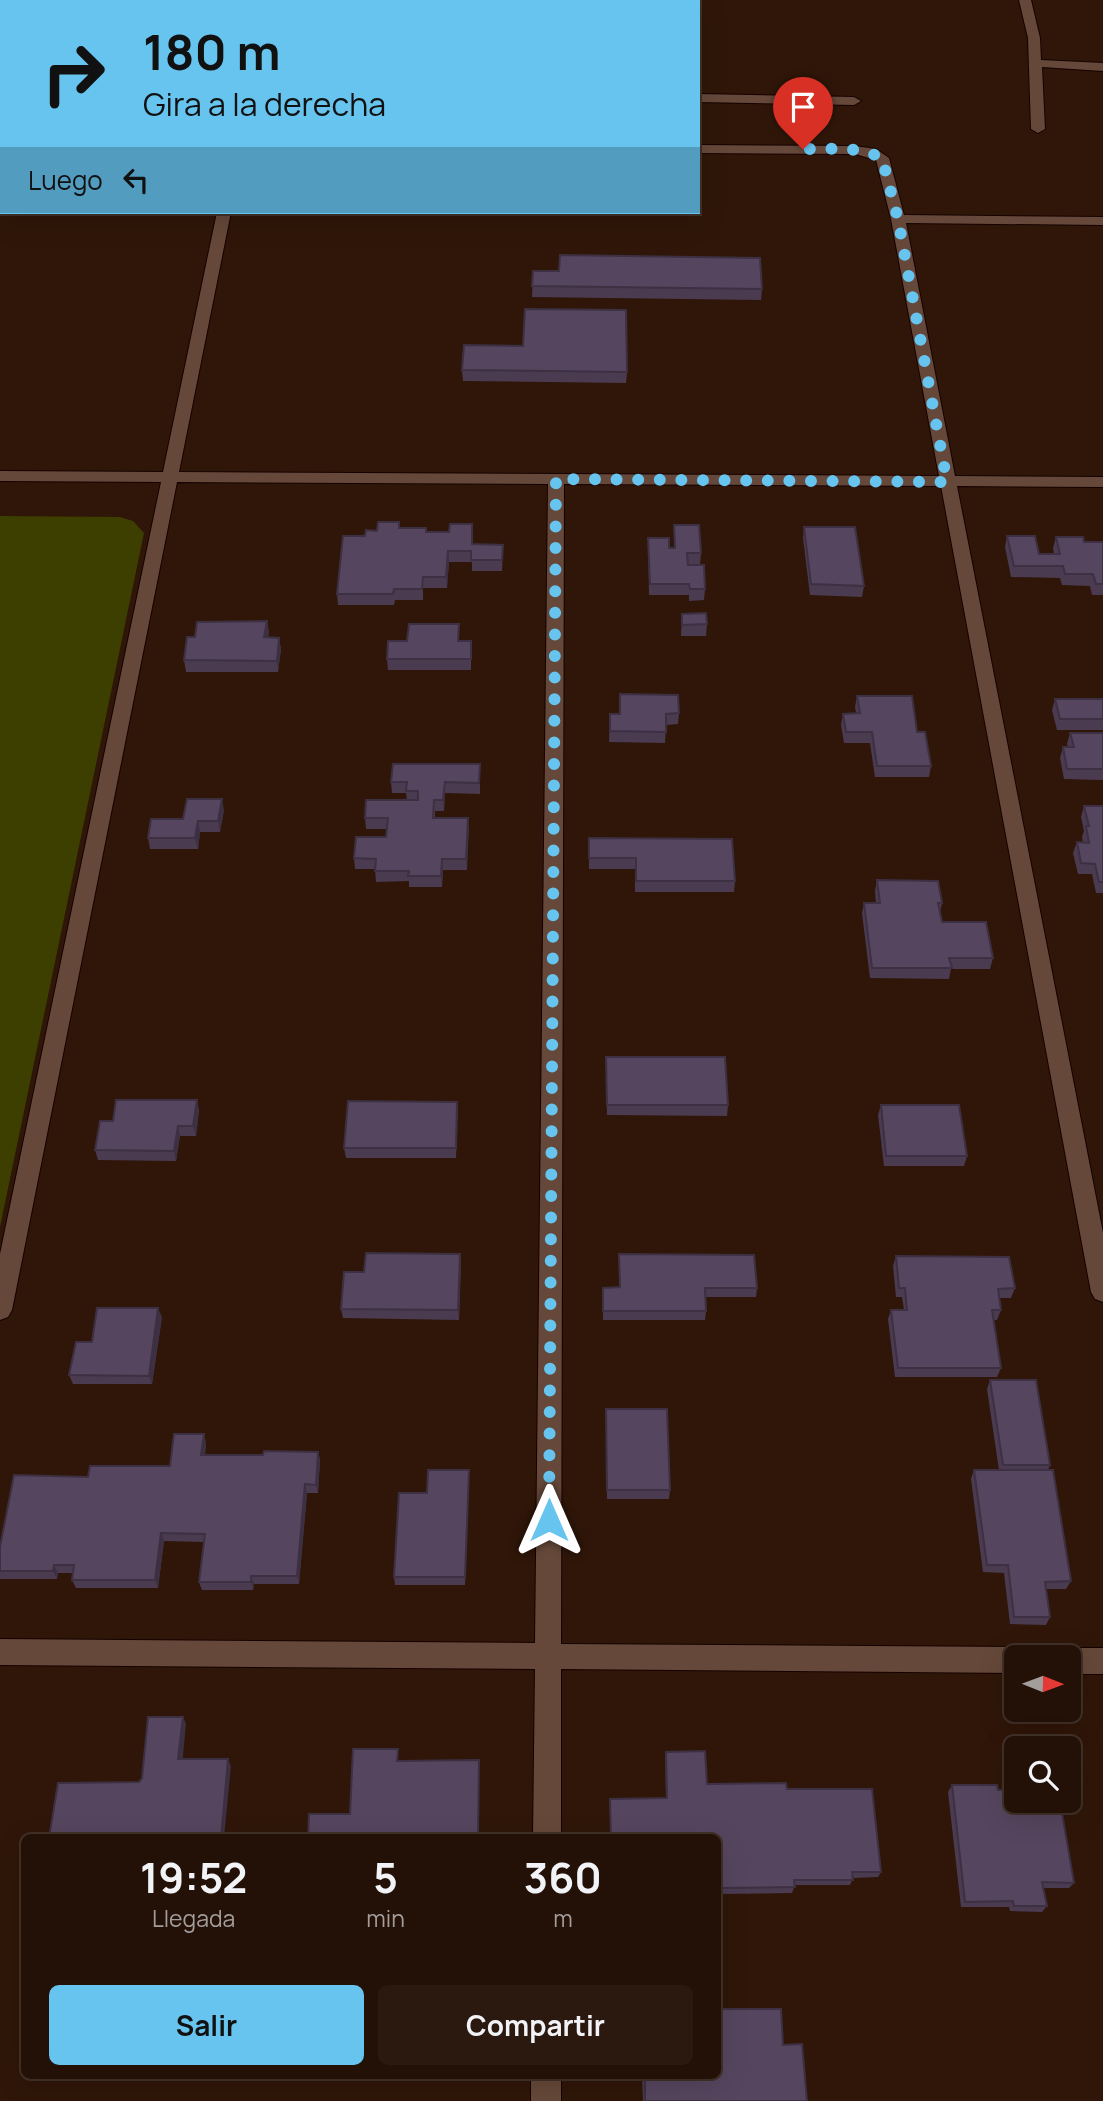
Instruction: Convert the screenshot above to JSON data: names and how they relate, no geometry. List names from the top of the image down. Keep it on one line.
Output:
{"north":"right","page":{"turn":["180 m","Gira a la derecha"],"then":"Luego","eta":["19:52","Llegada","5","min","360","m"],"buttons":["Salir","Compartir"]}}
